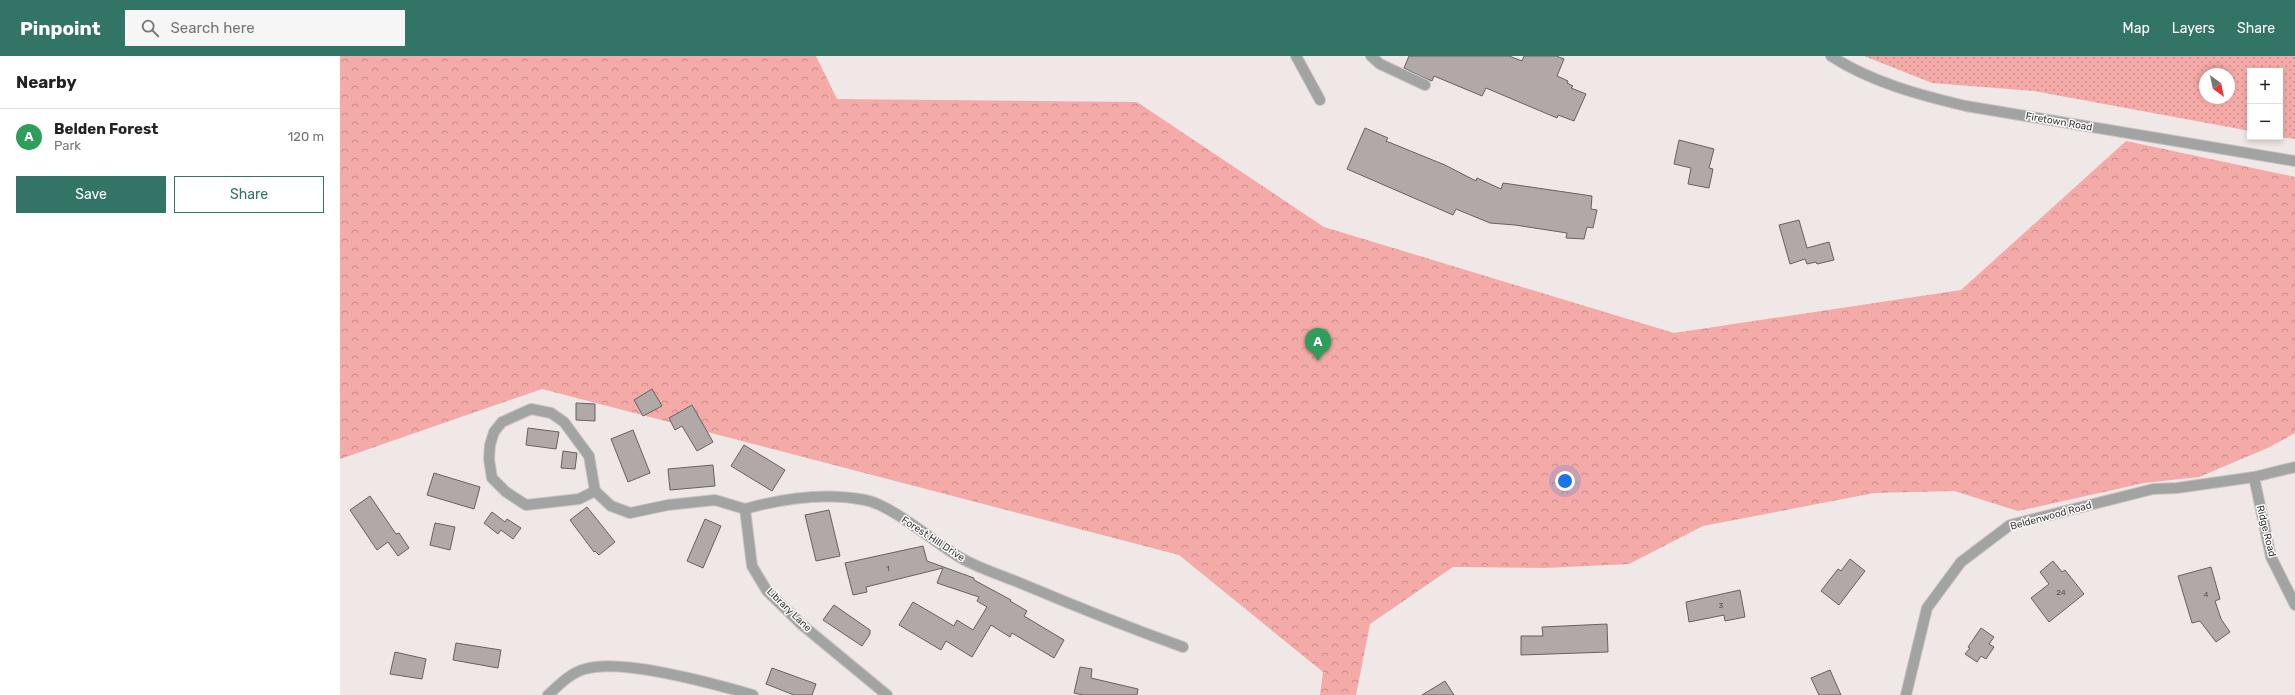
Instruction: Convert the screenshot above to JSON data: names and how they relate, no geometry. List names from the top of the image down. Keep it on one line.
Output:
{"streets":{"street":["Firetown Road","Beldenwood Road","Ridge Road","Forest Hill Drive","Library Lane"]},"crossings":[["Beldenwood Road","Ridge Road"],["Forest Hill Drive","Library Lane"]],"house_numbers":["1","24","4","3"],"north":"bottom right","page":{"header":"Pinpoint","search":"Search here","nav":["Map","Layers","Share"],"heading":"Nearby","map_buttons":["+","−"],"list":[{"mark":"A","name":"Belden Forest","note":"Park","value":"120 m"}],"buttons":["Save","Share"],"pins":"A"}}
